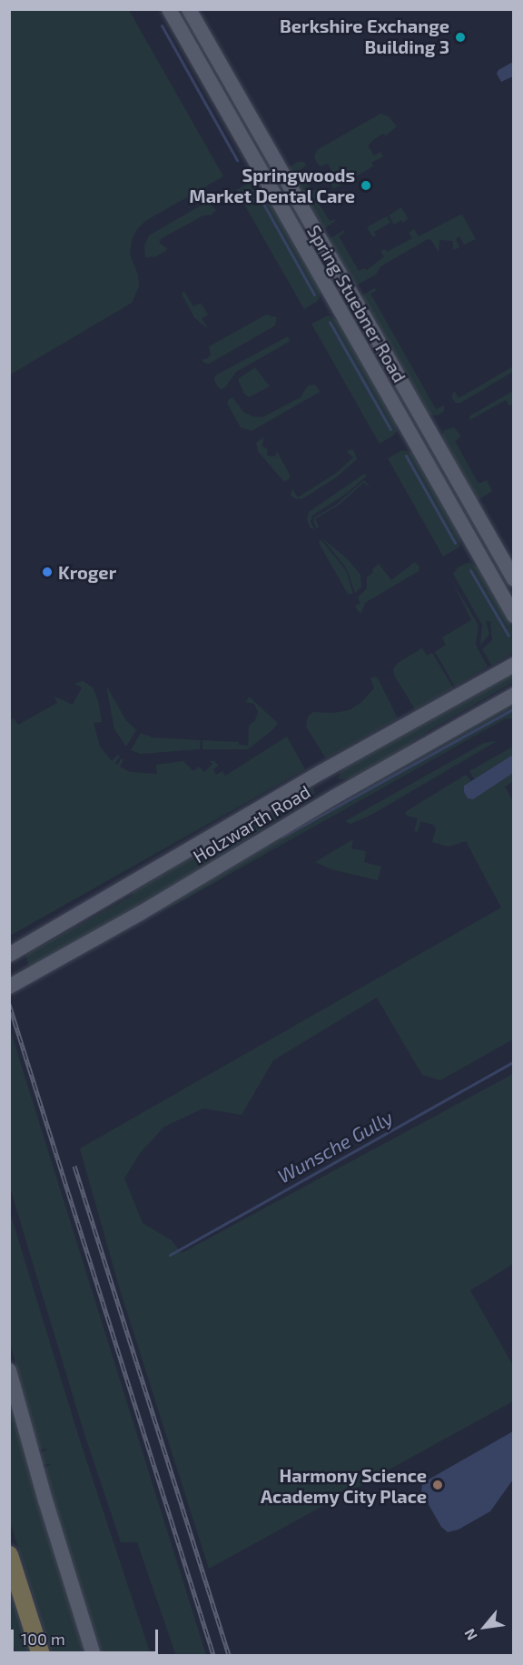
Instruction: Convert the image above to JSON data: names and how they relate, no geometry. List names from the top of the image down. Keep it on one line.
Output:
{"streets":{"main road":["Spring Stuebner Road","Holzwarth Road"]},"water":["Wunsche Gully"],"places":["Berkshire Exchange Building 3","Springwoods Market Dental Care","Kroger","Harmony Science Academy City Place"],"scale_bar":"100 m","north":"bottom left"}
